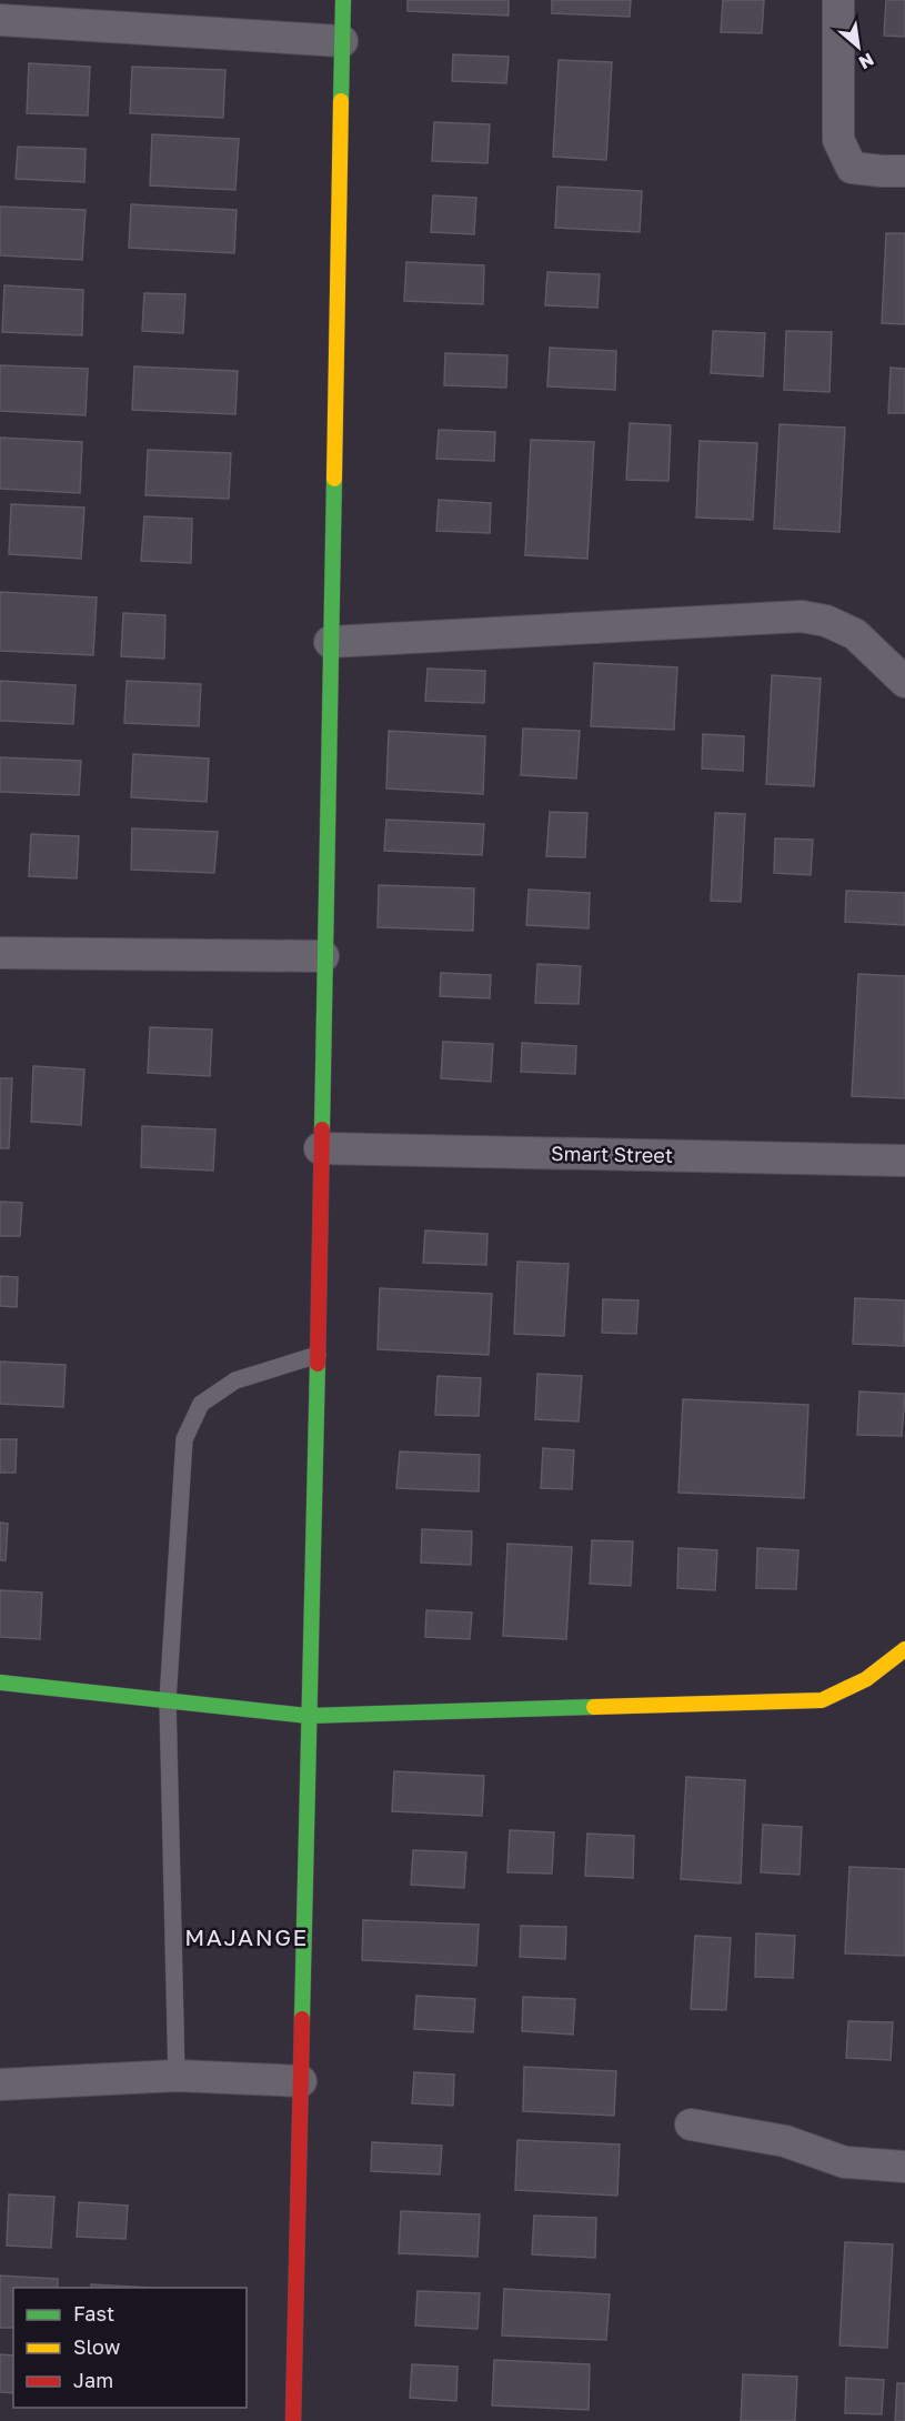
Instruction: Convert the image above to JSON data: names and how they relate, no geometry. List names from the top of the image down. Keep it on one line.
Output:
{"streets":{"street":["Smart Street"]},"districts":["MAJANGE"],"legend":["Fast","Slow","Jam"],"north":"bottom right"}
